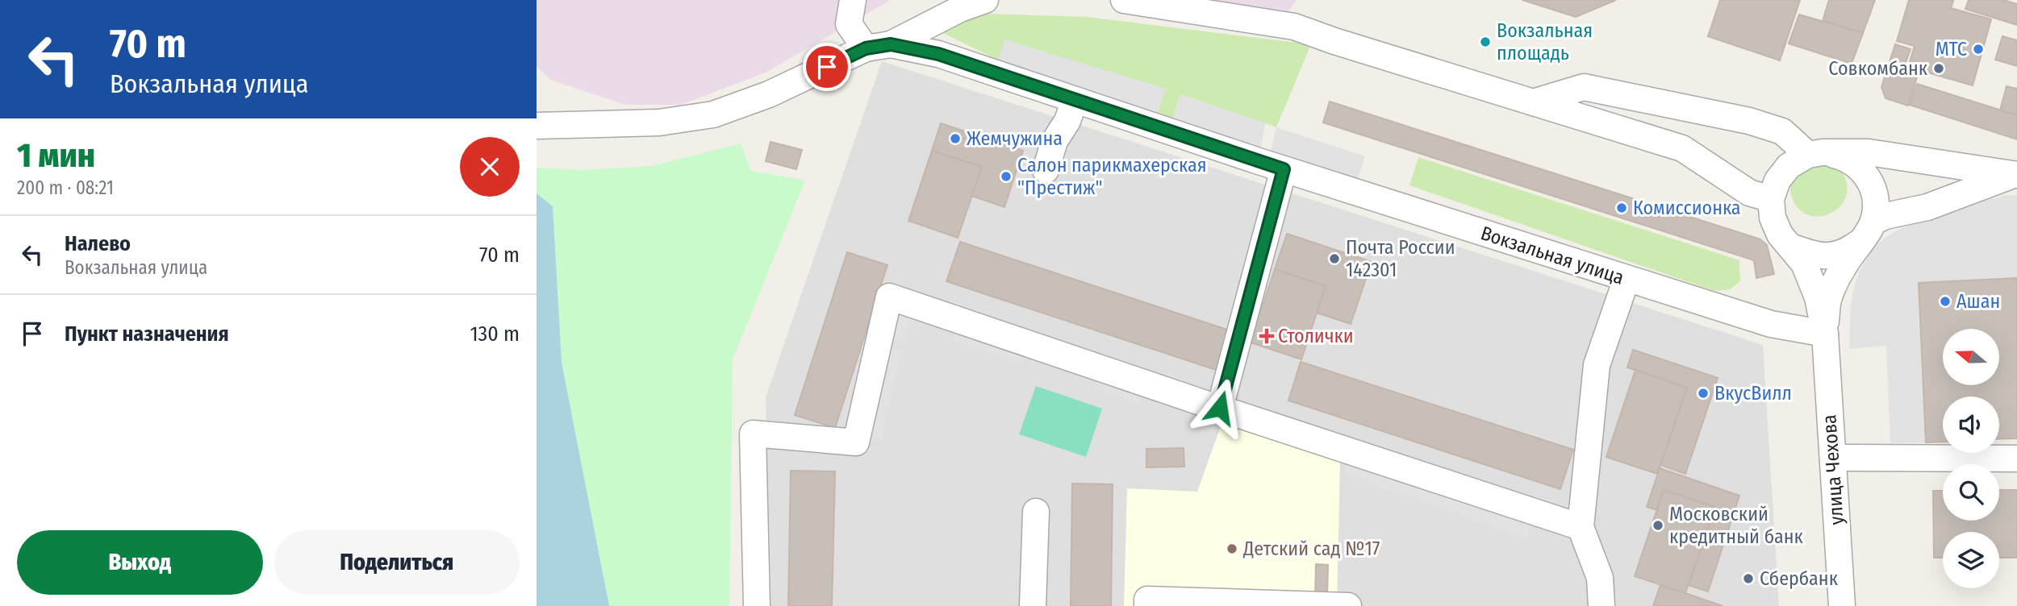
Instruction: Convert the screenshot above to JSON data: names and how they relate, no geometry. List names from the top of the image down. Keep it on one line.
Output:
{"streets":{"street":["Вокзальная улица","улица Чехова"]},"crossings":[["Вокзальная улица","улица Чехова"]],"places":{"other":["Вокзальная площадь","МТС","Совкомбанк","Жемчужина","Салон парикмахерская \"Престиж\"","Комиссионка","Почта России 142301","Ашан","ВкусВилл","Московский кредитный банк","Детский сад №17","Сбербанк"],"health":["Столички"]},"north":"left","page":{"turn":["70 m","Вокзальная улица"],"heading":["1 мин","200 m · 08:21"],"list":[{"name":"Налево","note":"Вокзальная улица","value":"70 m"},{"name":"Пункт назначения","value":"130 m"}],"buttons":["Выход","Поделиться"]}}
